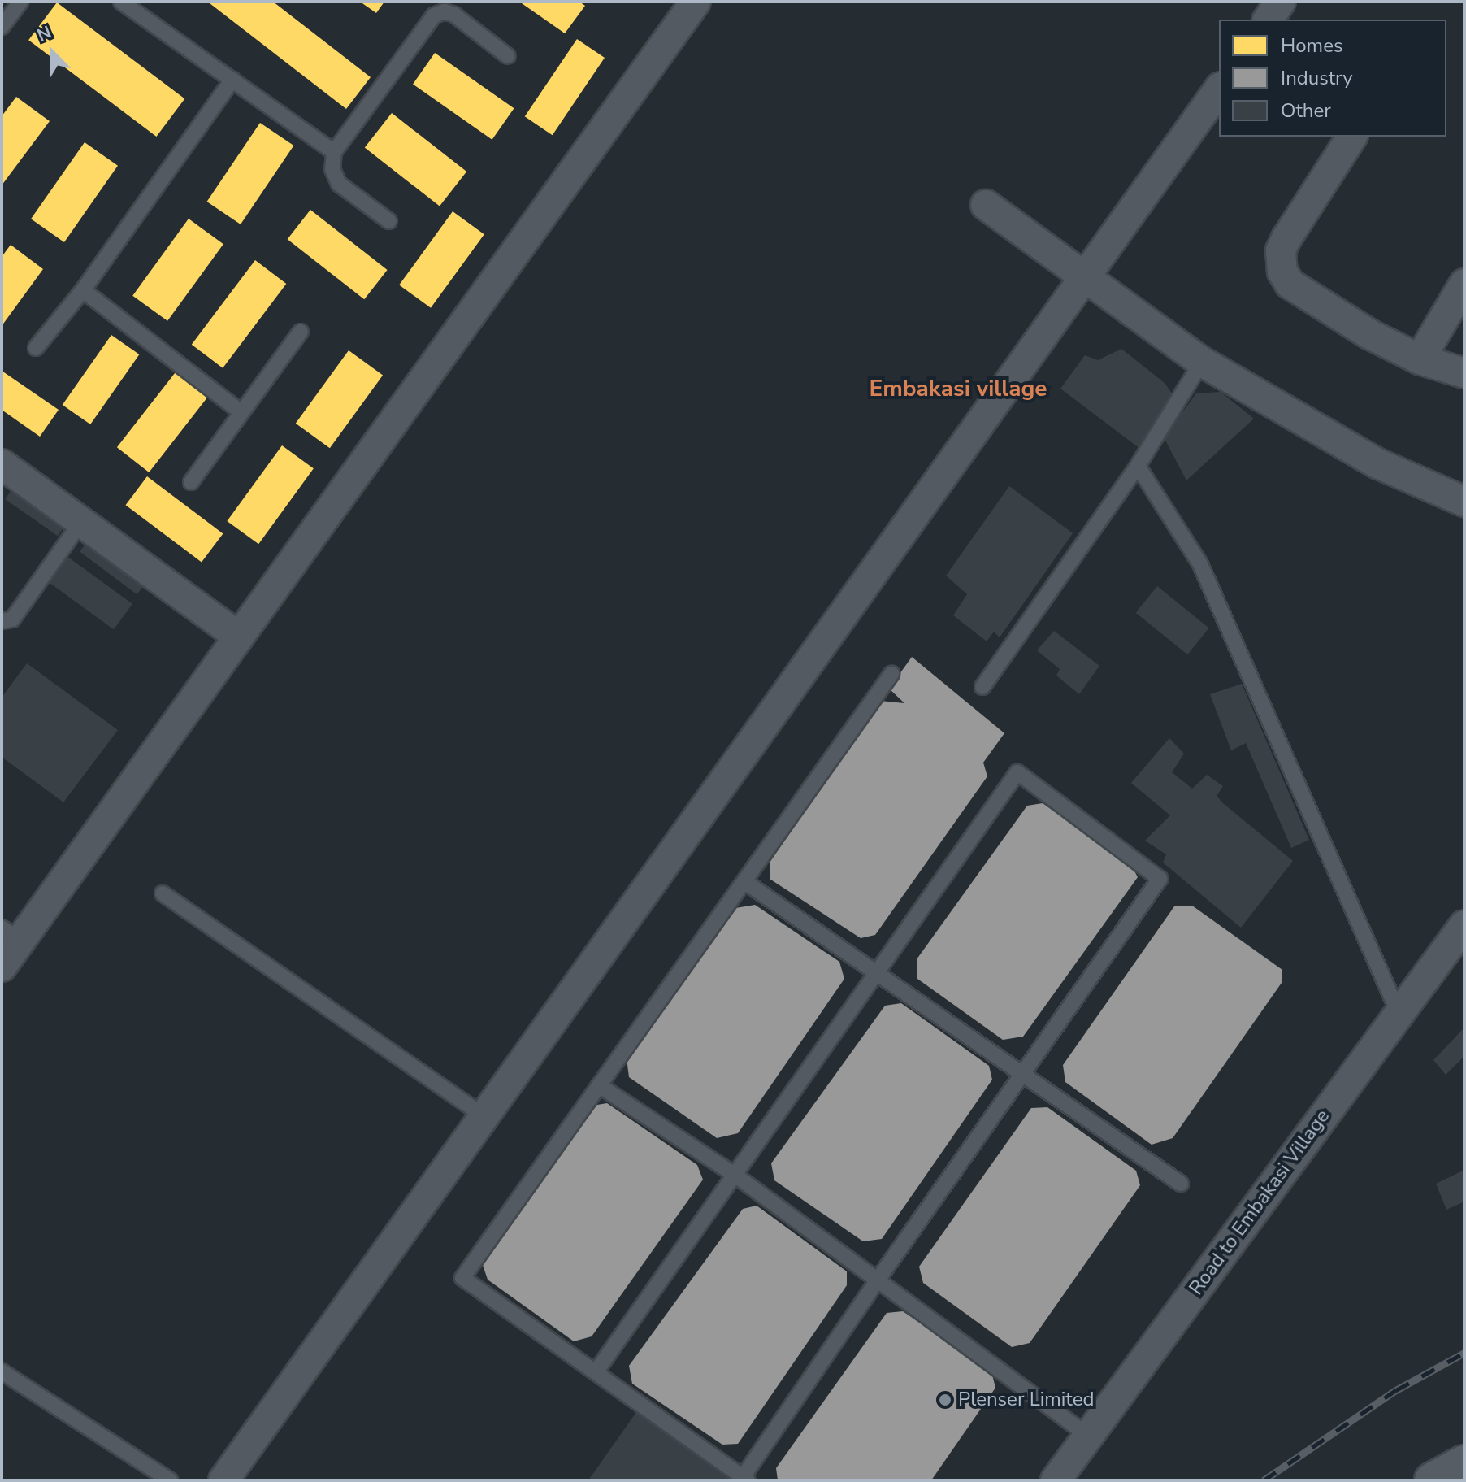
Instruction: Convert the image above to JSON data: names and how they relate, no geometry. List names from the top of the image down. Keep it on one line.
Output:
{"streets":{"street":["Road to Embakasi Village"]},"districts":["Embakasi village"],"places":["Plenser Limited"],"legend":["Homes","Industry","Other"],"north":"top left"}
